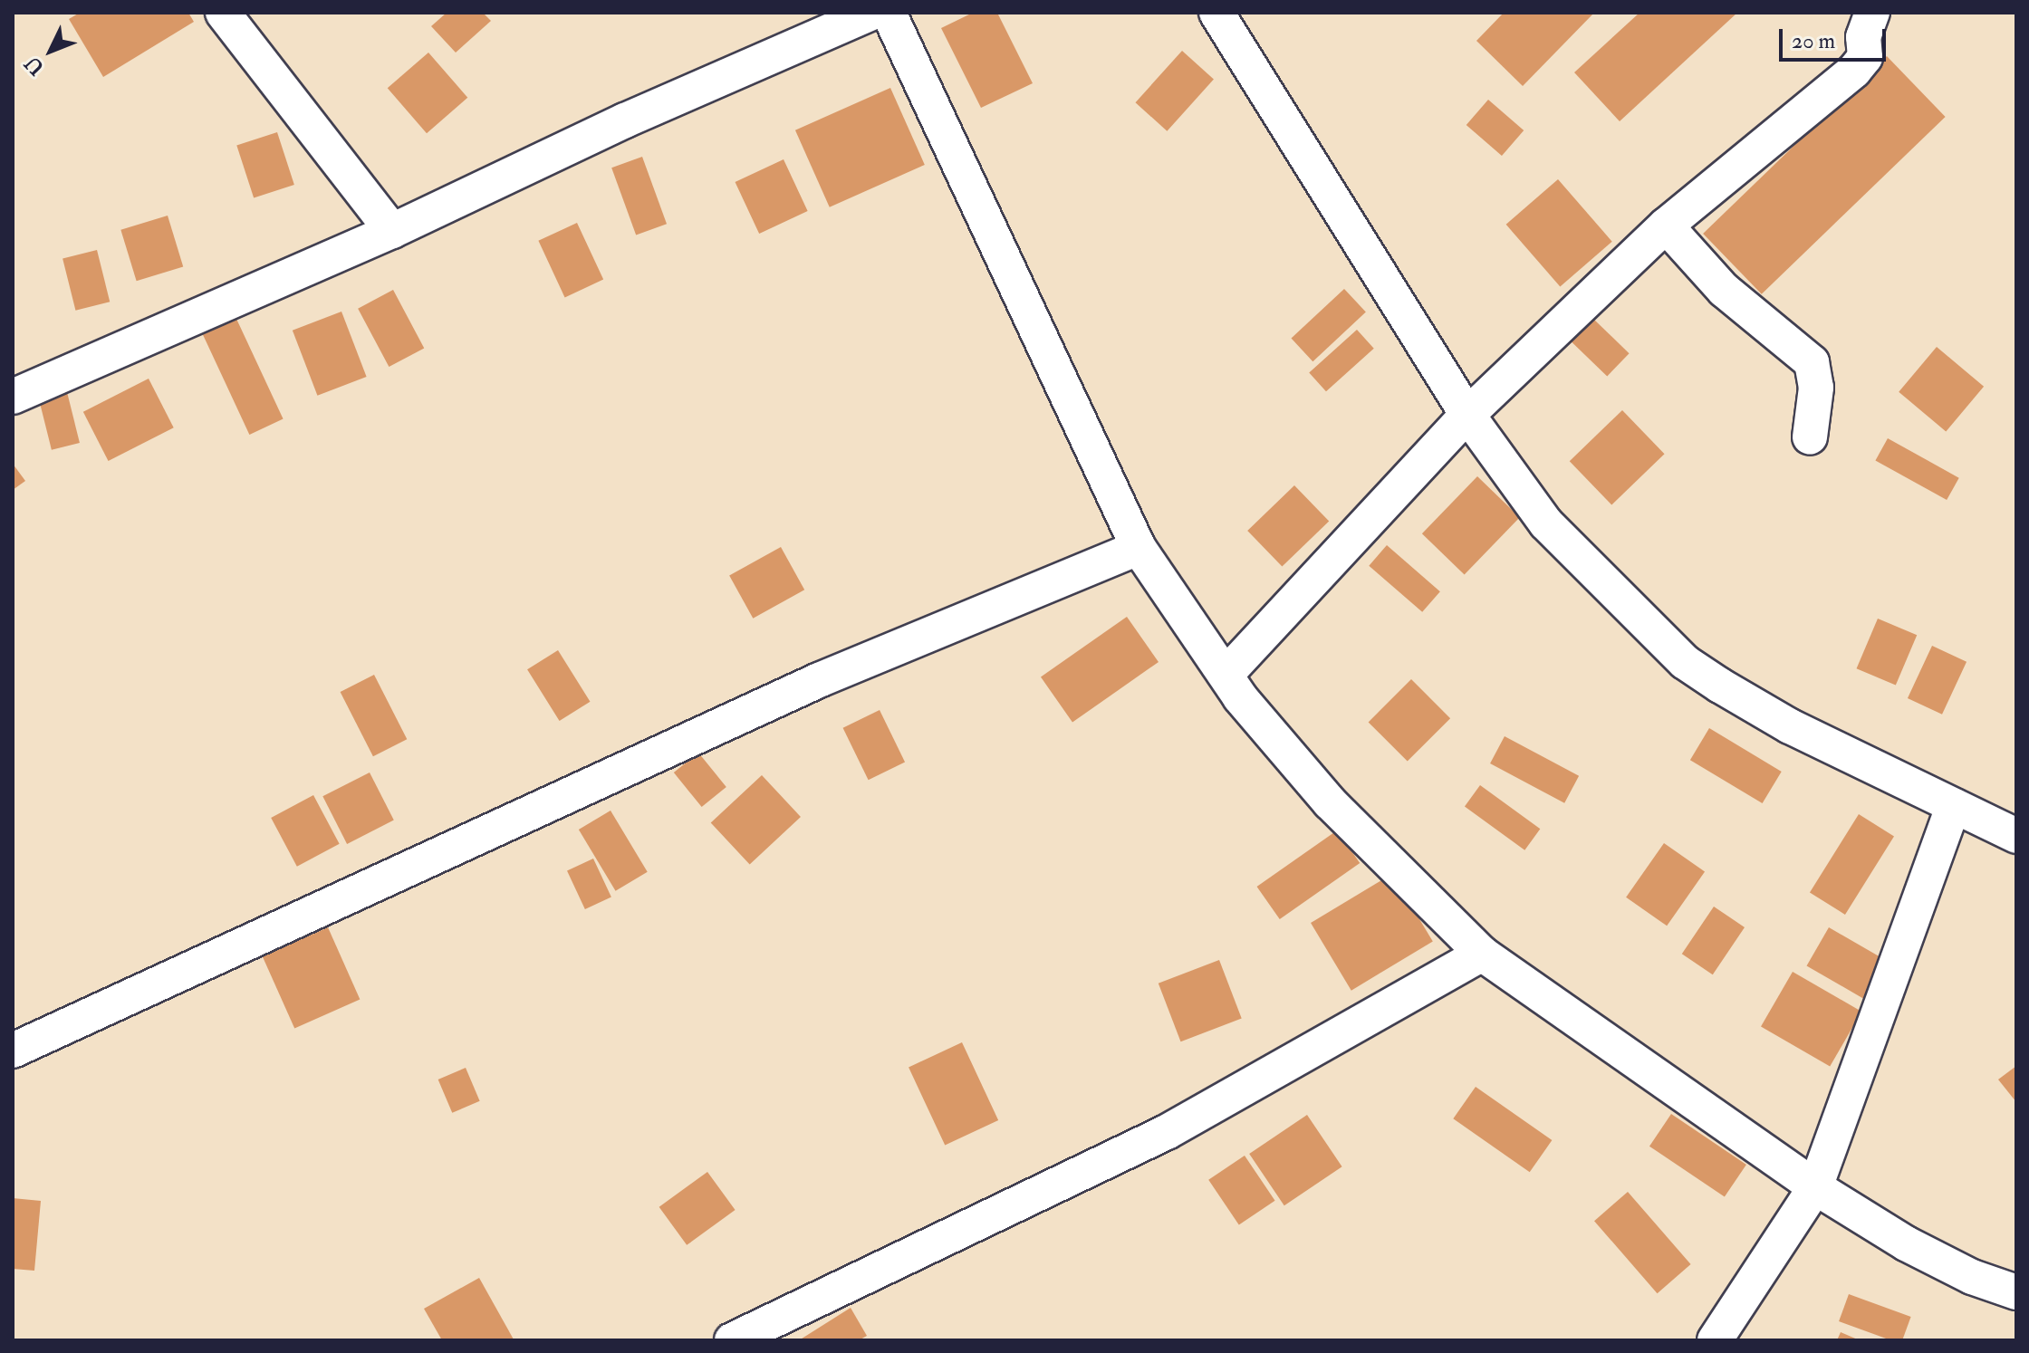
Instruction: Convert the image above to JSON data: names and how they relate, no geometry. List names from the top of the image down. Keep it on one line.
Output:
{"scale_bar":"20 m","north":"bottom left"}
